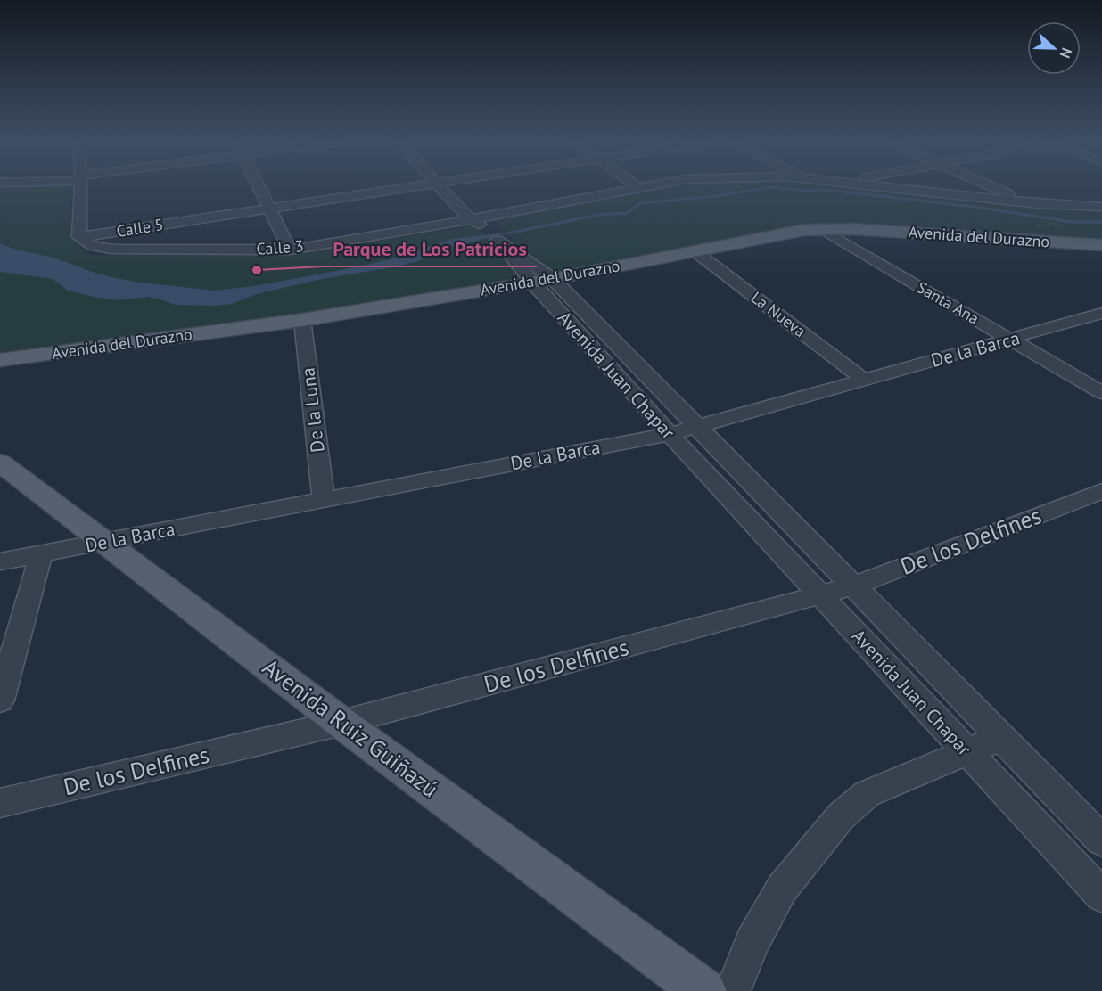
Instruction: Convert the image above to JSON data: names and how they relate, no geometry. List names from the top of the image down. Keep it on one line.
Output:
{"streets":{"main road":["Avenida del Durazno","Avenida Ruiz Guiñazú"],"street":["Calle 5","Calle 3","Santa Ana","La Nueva","De la Barca","Avenida Juan Chapar","De la Luna","De los Delfines"]},"crossings":[["Calle 5","Calle 3"],["Avenida del Durazno","Santa Ana"],["Avenida del Durazno","La Nueva"],["Avenida del Durazno","Avenida Juan Chapar"],["Avenida del Durazno","De la Luna"],["Calle 3","Avenida Juan Chapar"],["Santa Ana","De la Barca"],["La Nueva","De la Barca"],["De la Barca","Avenida Juan Chapar"],["De la Barca","De la Luna"],["De la Barca","Avenida Ruiz Guiñazú"],["Avenida Juan Chapar","De los Delfines"],["De los Delfines","Avenida Ruiz Guiñazú"]],"places":["Parque de Los Patricios"],"north":"right"}
